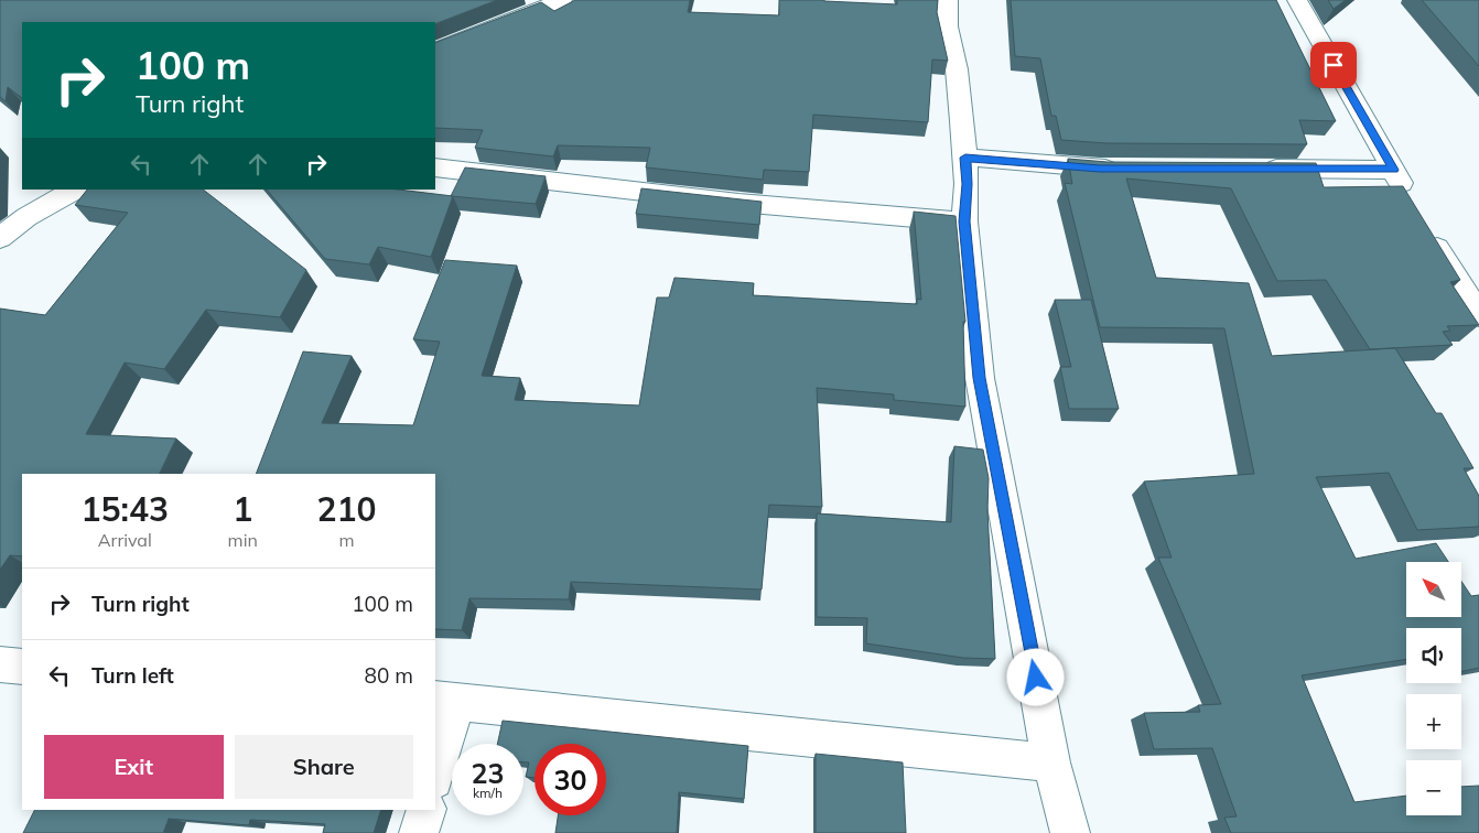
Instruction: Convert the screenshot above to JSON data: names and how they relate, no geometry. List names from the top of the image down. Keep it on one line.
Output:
{"north":"top left","page":{"turn":["100 m","Turn right"],"eta":["15:43","Arrival","1","min","210","m"],"map_buttons":["+","−"],"list":[{"name":"Turn right","value":"100 m"},{"name":"Turn left","value":"80 m"}],"buttons":["Exit","Share"],"speed":"23 km/h","limit":"30"}}
